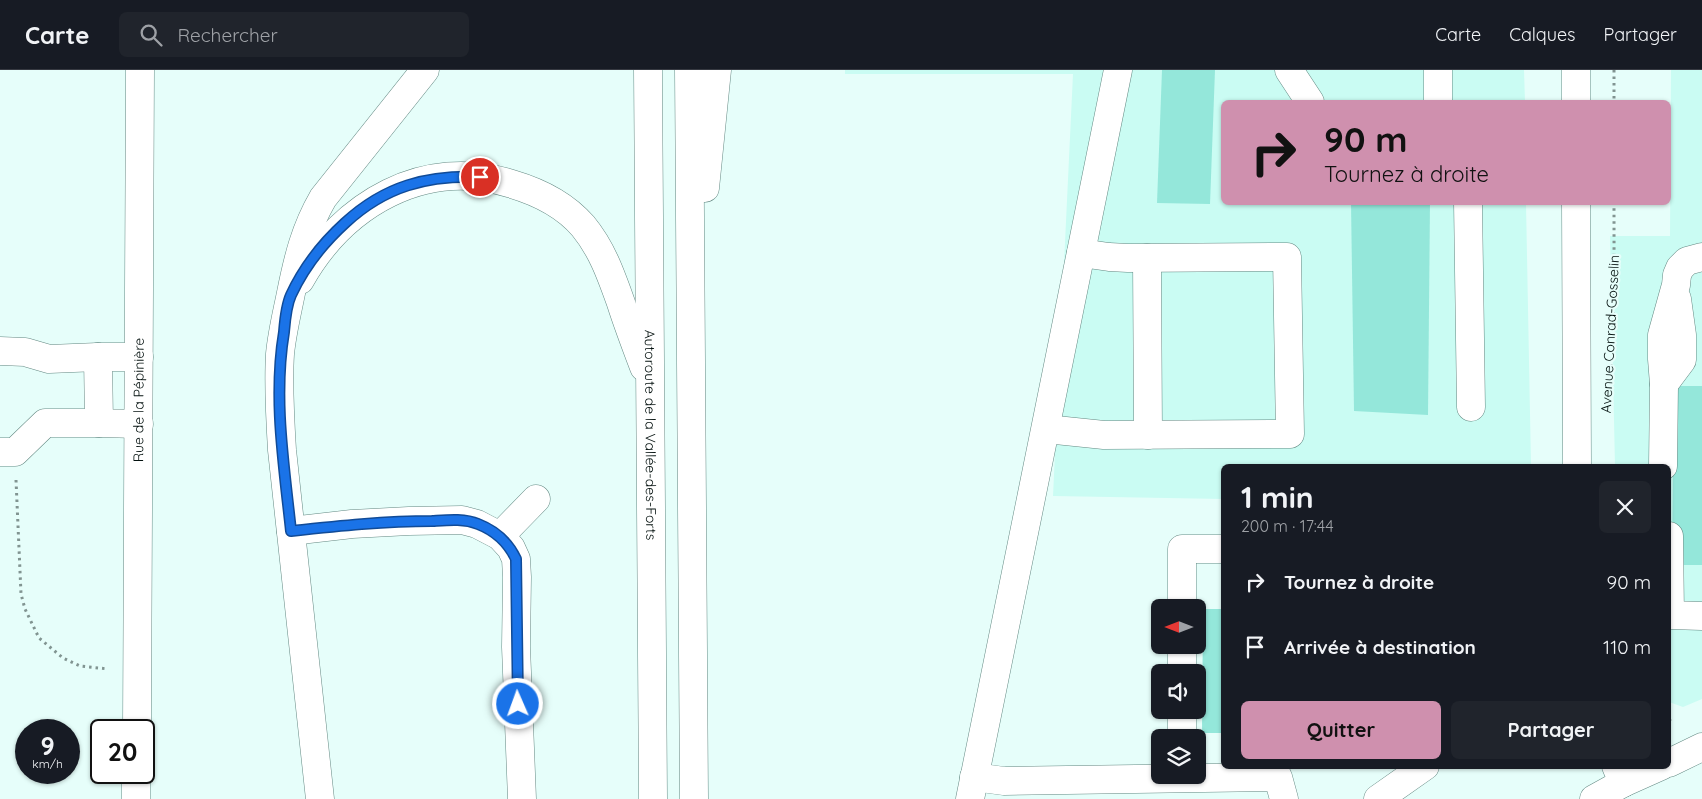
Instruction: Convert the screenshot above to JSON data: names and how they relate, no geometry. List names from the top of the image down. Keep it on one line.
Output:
{"streets":{"main road":["Rue de la Pépinière","Autoroute de la Vallée-des-Forts"],"path":["Avenue Conrad-Gosselin"]},"north":"left","page":{"header":"Carte","search":"Rechercher","nav":["Carte","Calques","Partager"],"turn":["90 m","Tournez à droite"],"heading":["1 min","200 m · 17:44"],"list":[{"name":"Tournez à droite","value":"90 m"},{"name":"Arrivée à destination","value":"110 m"}],"buttons":["Quitter","Partager"],"speed":"9 km/h","limit":"20"}}
